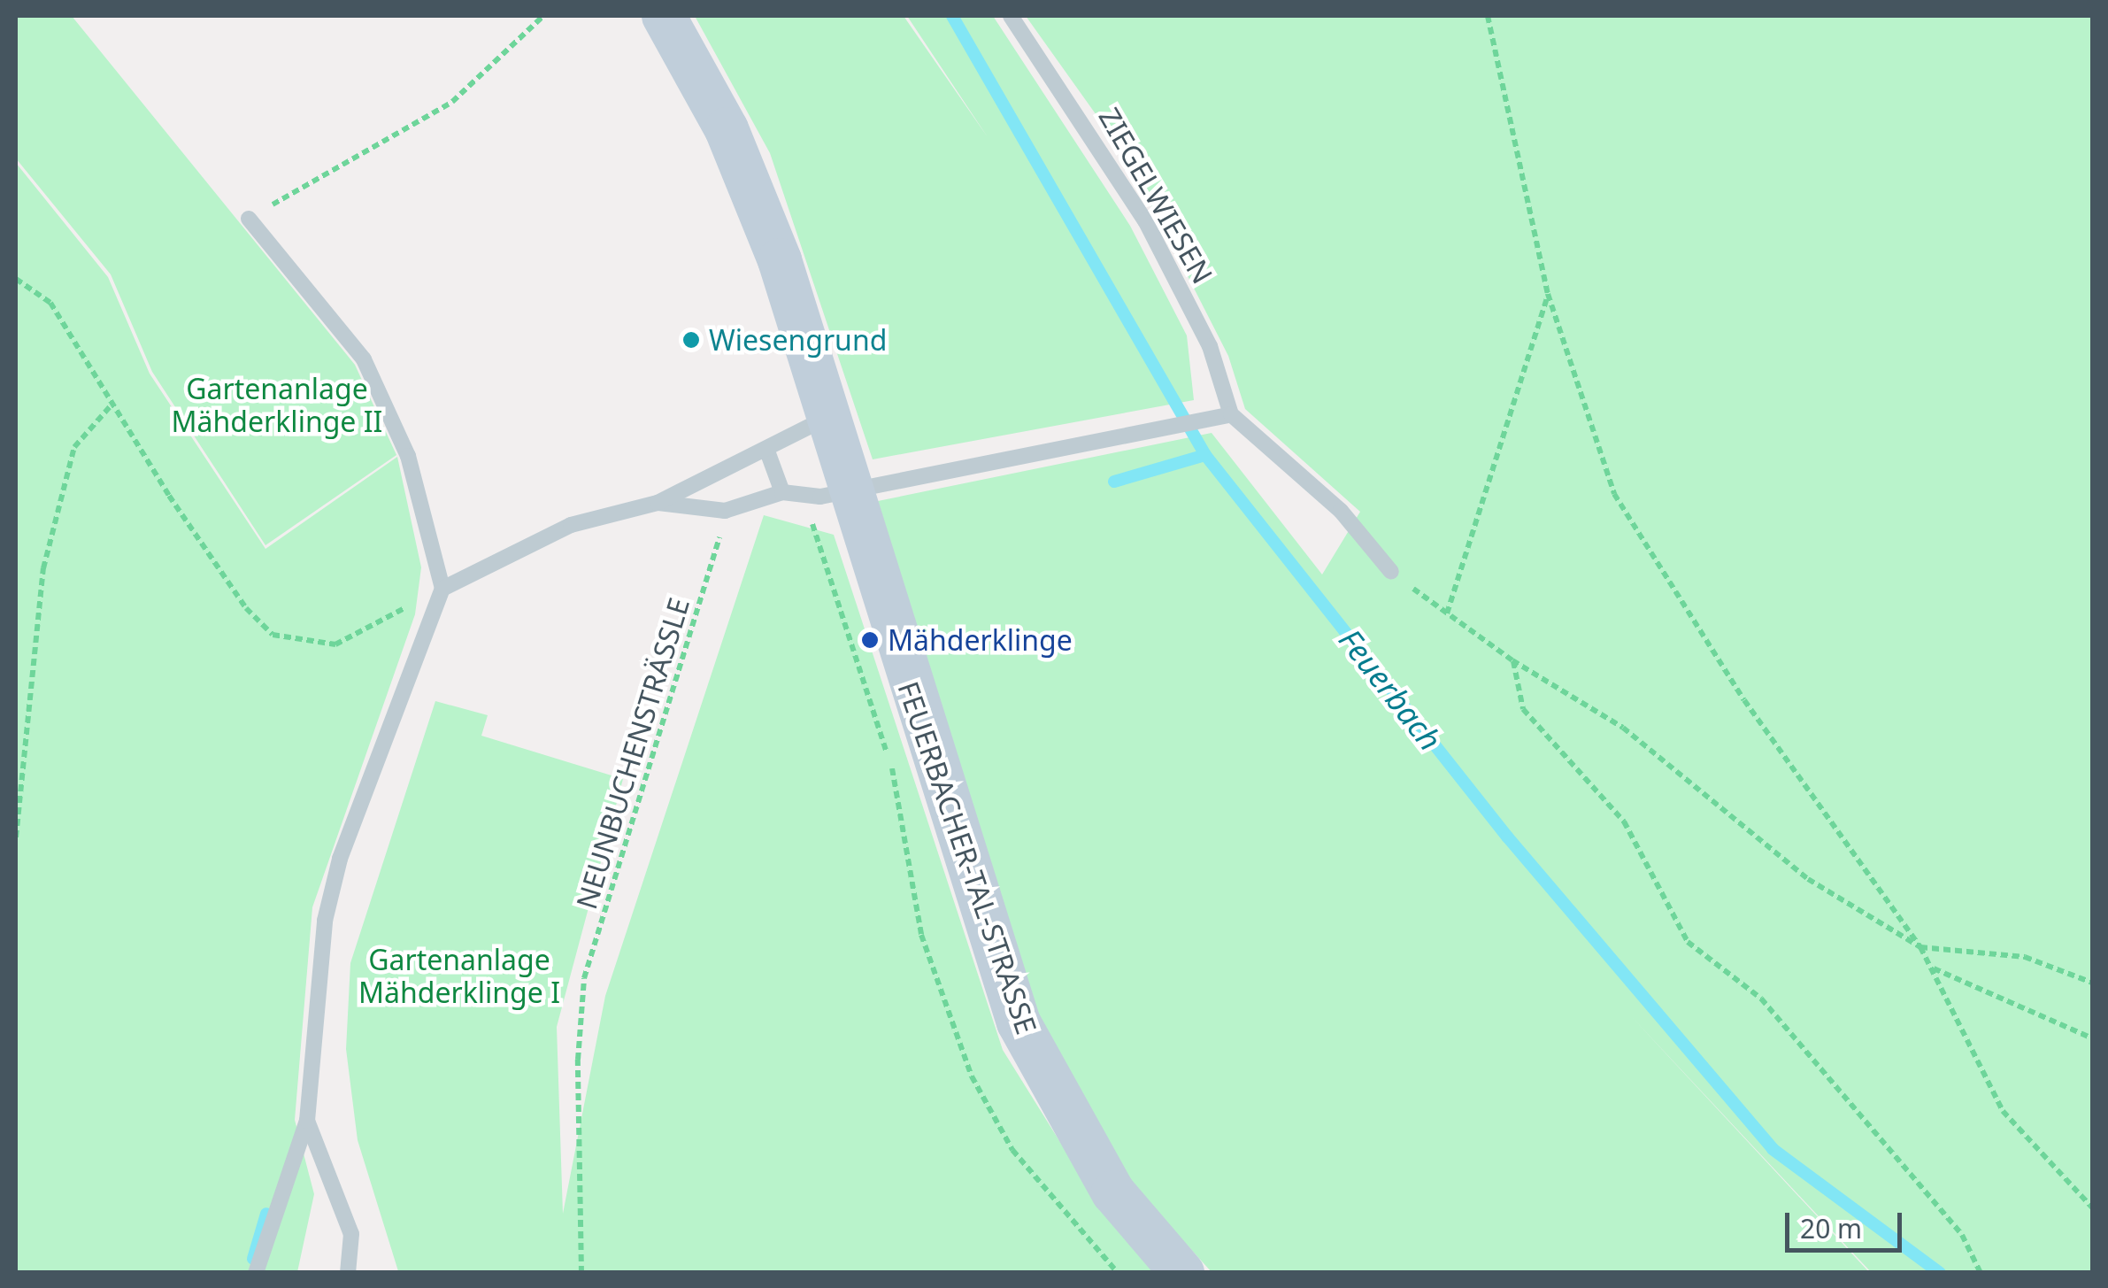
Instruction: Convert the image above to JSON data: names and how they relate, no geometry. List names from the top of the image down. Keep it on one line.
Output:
{"streets":{"main road":["FEUERBACHER-TAL-STRASSE"],"lane":["ZIEGELWIESEN"],"path":["NEUNBUCHENSTRÄSSLE"]},"water":["Feuerbach"],"parks":["Gartenanlage Mähderklinge II","Gartenanlage Mähderklinge I"],"places":["Wiesengrund","Mähderklinge"],"scale_bar":"20 m"}
